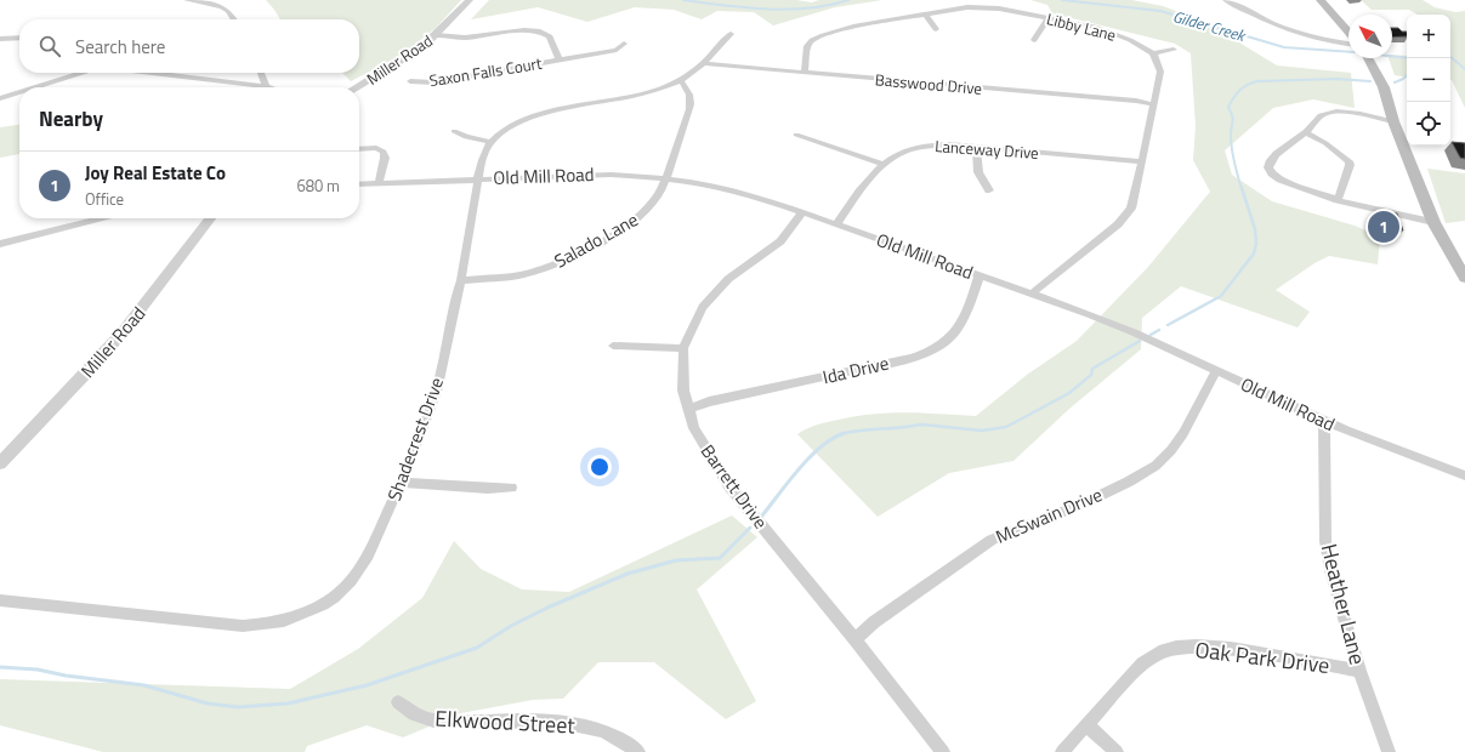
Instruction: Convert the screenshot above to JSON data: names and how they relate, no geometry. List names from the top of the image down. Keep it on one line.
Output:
{"streets":{"street":["Libby Lane","Miller Road","Saxon Falls Court","Basswood Drive","Lanceway Drive","Old Mill Road","Salado Lane","Ida Drive","Shadecrest Drive","Barrett Drive","McSwain Drive","Heather Lane","Oak Park Drive","Elkwood Street"]},"crossings":[["Libby Lane","Basswood Drive"],["Lanceway Drive","Old Mill Road"],["Old Mill Road","Salado Lane"],["Old Mill Road","Ida Drive"],["Old Mill Road","Shadecrest Drive"],["Old Mill Road","Barrett Drive"],["Old Mill Road","McSwain Drive"],["Old Mill Road","Heather Lane"],["Salado Lane","Shadecrest Drive"],["Ida Drive","Barrett Drive"],["Barrett Drive","McSwain Drive"],["Heather Lane","Oak Park Drive"]],"water":["Gilder Creek"],"north":"top left","page":{"map_buttons":["+","−"],"search":"Search here","heading":"Nearby","list":[{"mark":"1","name":"Joy Real Estate Co","note":"Office","value":"680 m"}],"pins":"1"}}
